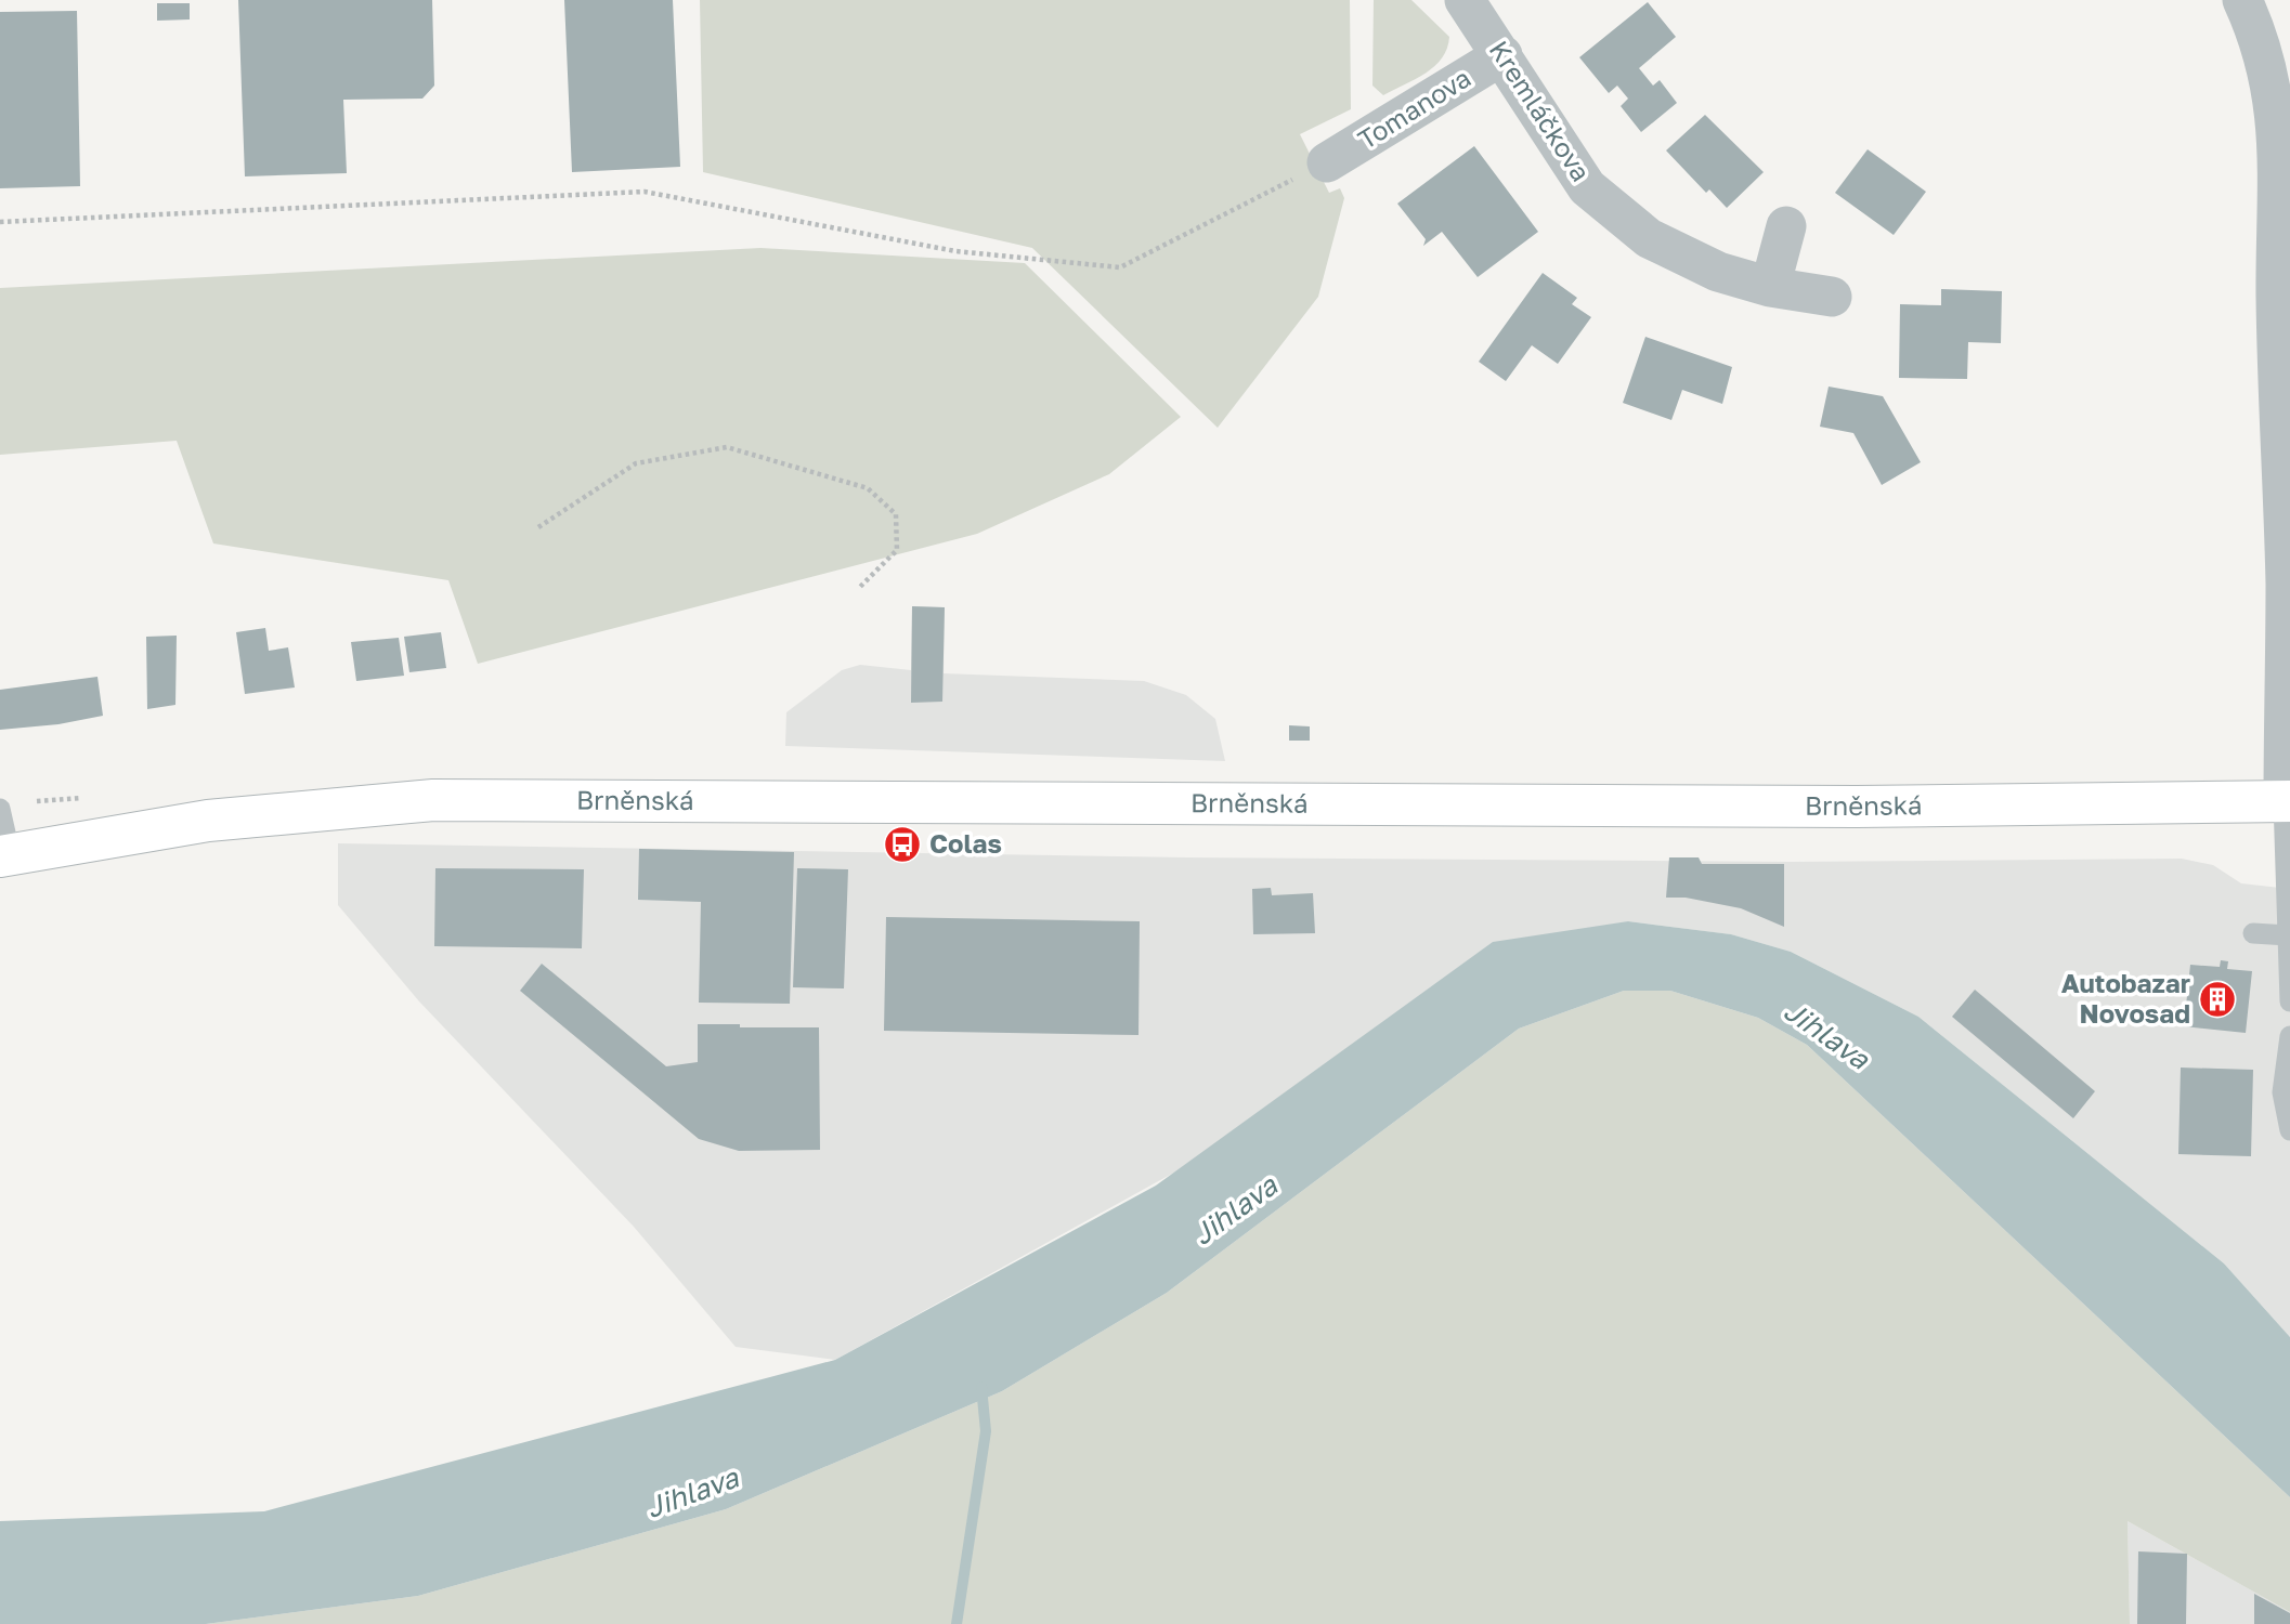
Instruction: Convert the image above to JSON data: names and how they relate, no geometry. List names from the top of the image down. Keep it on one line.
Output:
{"streets":{"main road":["Brněnská"],"street":["Tomanova","Kremláčkova"]},"crossings":[["Tomanova","Kremláčkova"]],"water":["Jihlava"],"places":{"bus stop":["Colas"],"building":["Autobazar Novosad"]}}
